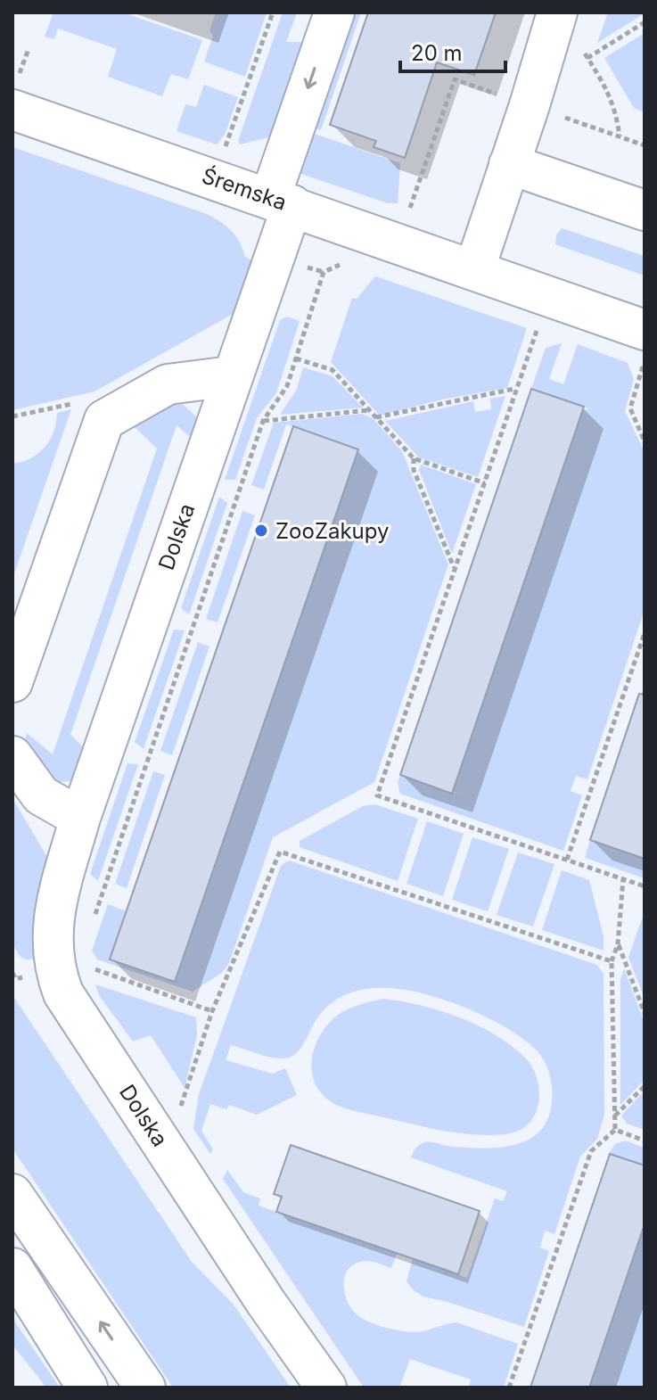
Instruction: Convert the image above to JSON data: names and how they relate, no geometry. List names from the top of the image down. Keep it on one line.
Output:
{"streets":{"street":["Śremska","Dolska"]},"crossings":[["Śremska","Dolska"]],"places":["ZooZakupy"],"scale_bar":"20 m"}
